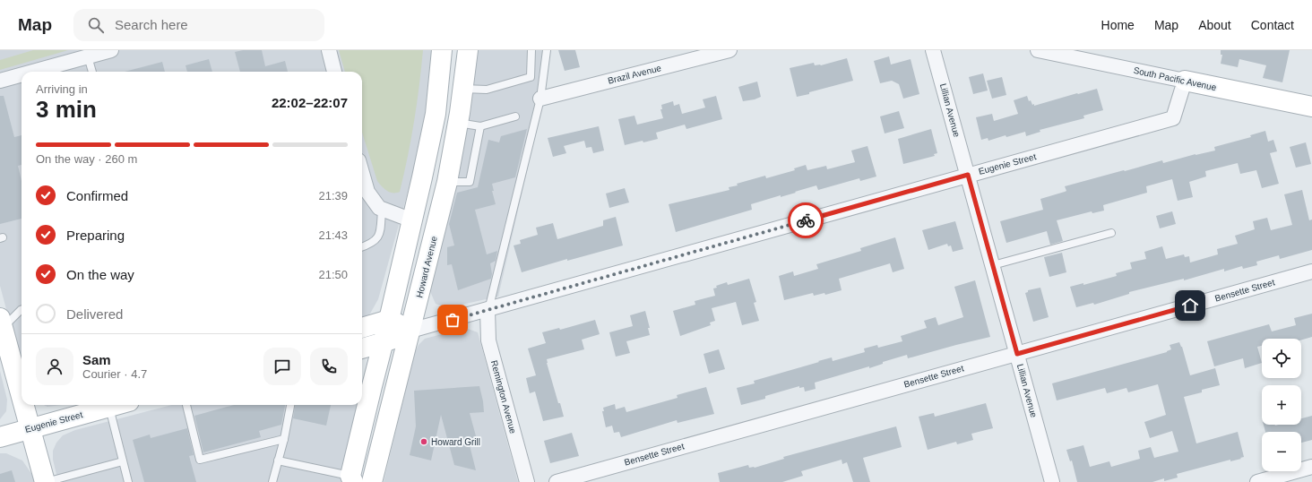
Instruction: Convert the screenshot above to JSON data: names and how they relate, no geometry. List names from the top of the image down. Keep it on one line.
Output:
{"streets":{"main road":["South Pacific Avenue","Eugenie Street","Howard Avenue"],"street":["Brazil Avenue","Lillian Avenue","Bensette Street","Remington Avenue"]},"crossings":[["South Pacific Avenue","Eugenie Street"],["Lillian Avenue","Eugenie Street"],["Lillian Avenue","Bensette Street"],["Eugenie Street","Howard Avenue"],["Eugenie Street","Remington Avenue"]],"places":["Howard Grill"],"page":{"header":"Map","search":"Search here","nav":["Home","Map","About","Contact"],"heading":["3 min","Arriving in","22:02–22:07"],"panel":["Sam","Courier · 4.7"],"bar":"On the way · 260 m","list":[["Confirmed","21:39"],["Preparing","21:43"],["On the way","21:50"],"Delivered"],"map_buttons":["+","−"]}}
